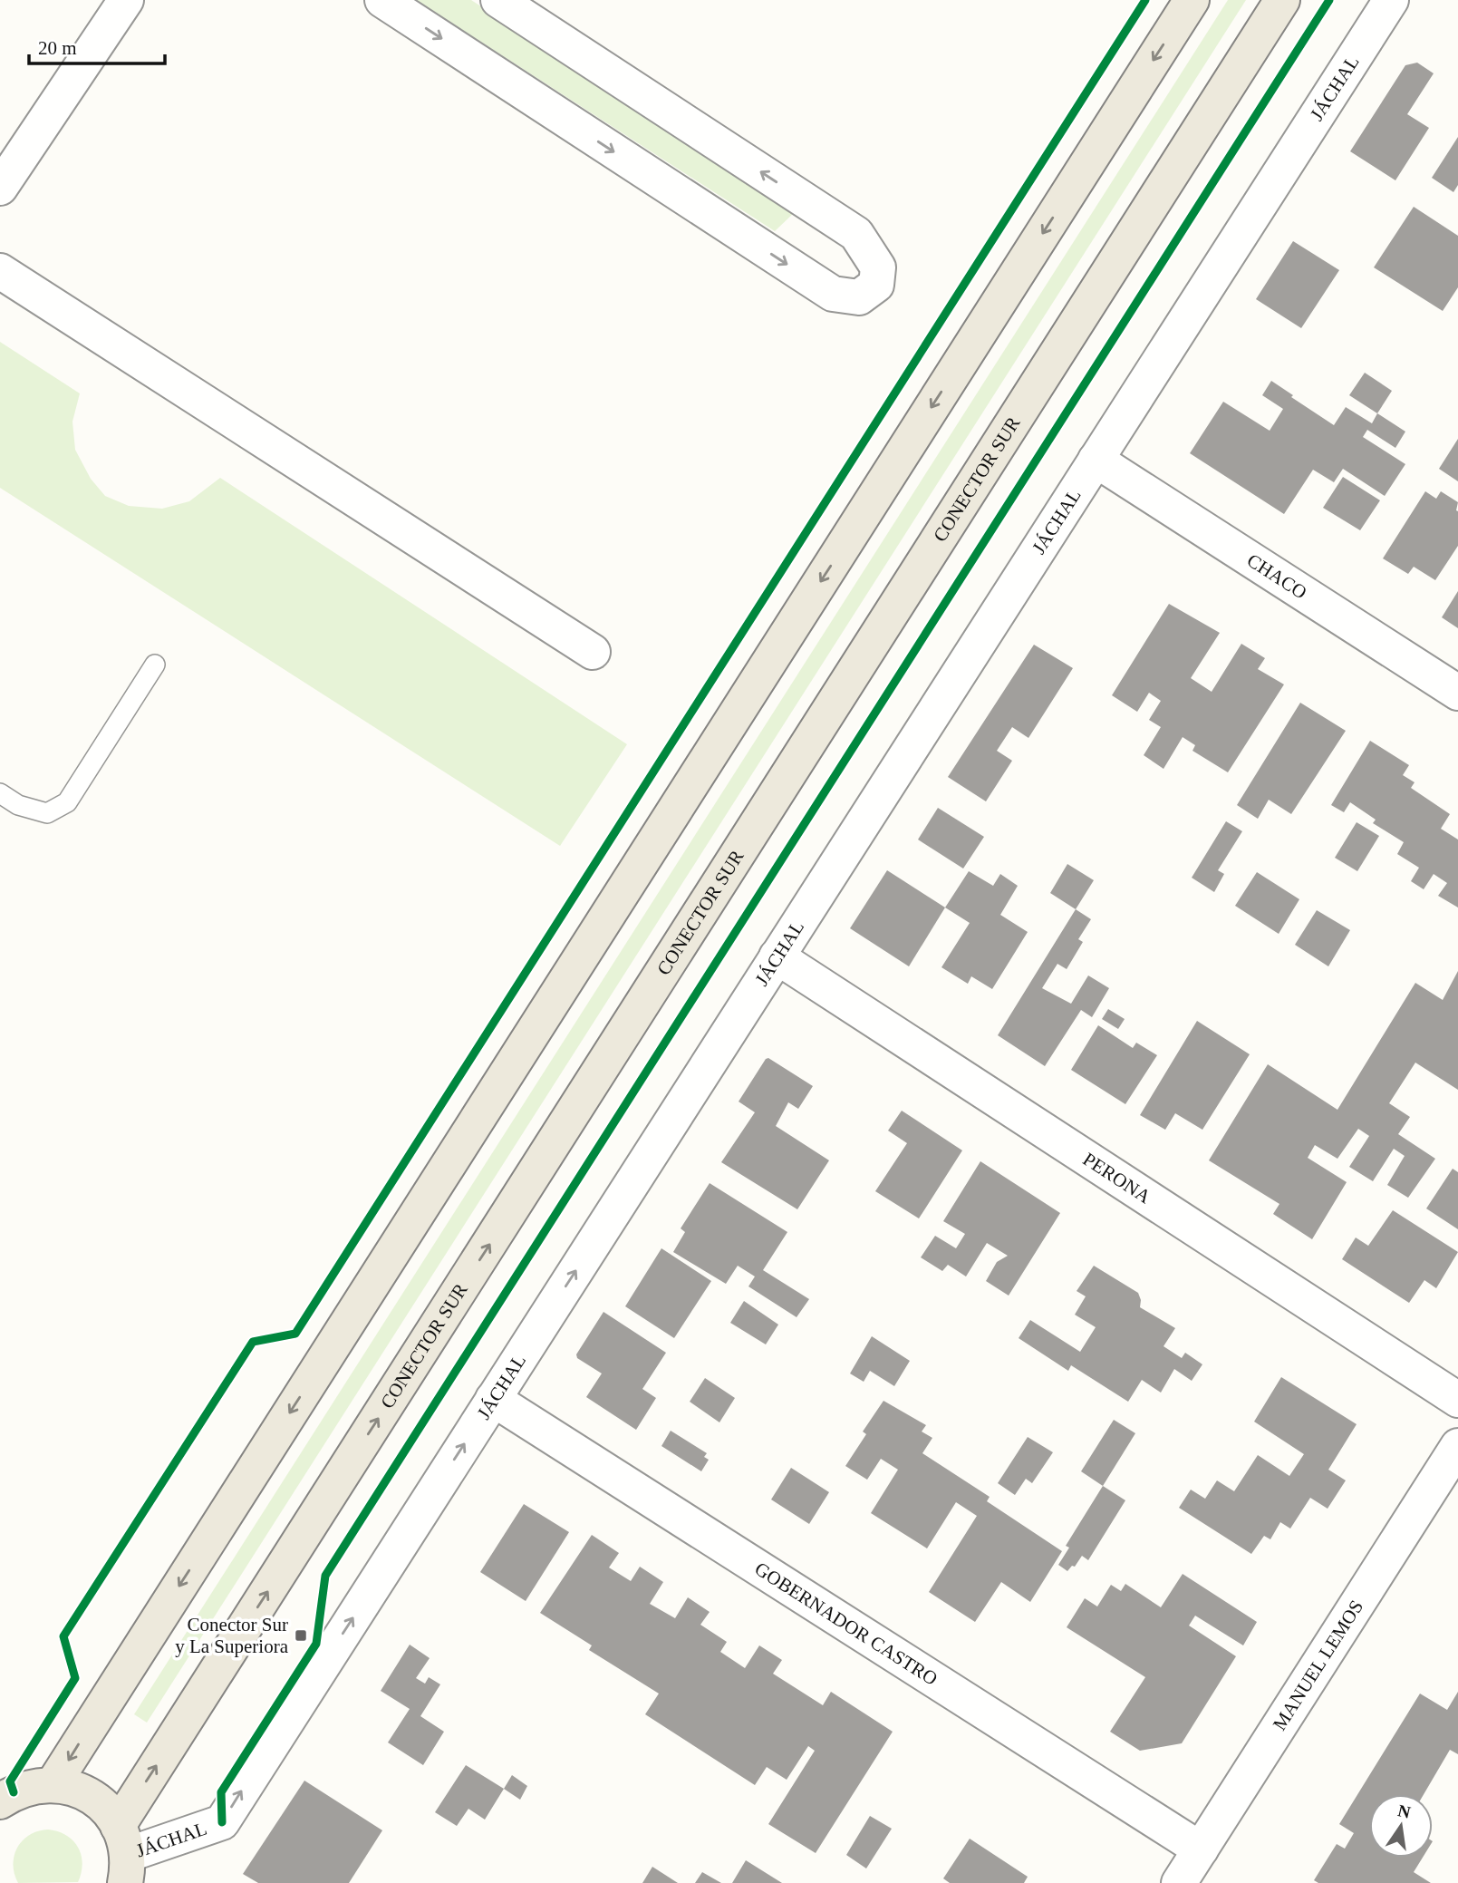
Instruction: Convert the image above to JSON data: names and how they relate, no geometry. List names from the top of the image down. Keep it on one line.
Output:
{"streets":{"main road":["CONECTOR SUR"],"street":["JÁCHAL","CHACO","PERONA","GOBERNADOR CASTRO","MANUEL LEMOS"]},"crossings":[["JÁCHAL","CONECTOR SUR"],["JÁCHAL","CHACO"],["JÁCHAL","PERONA"],["JÁCHAL","GOBERNADOR CASTRO"],["GOBERNADOR CASTRO","MANUEL LEMOS"]],"one_way":["JÁCHAL"],"places":{"transit":["Conector Sur y La Superiora"]},"scale_bar":"20 m","north":"top"}
